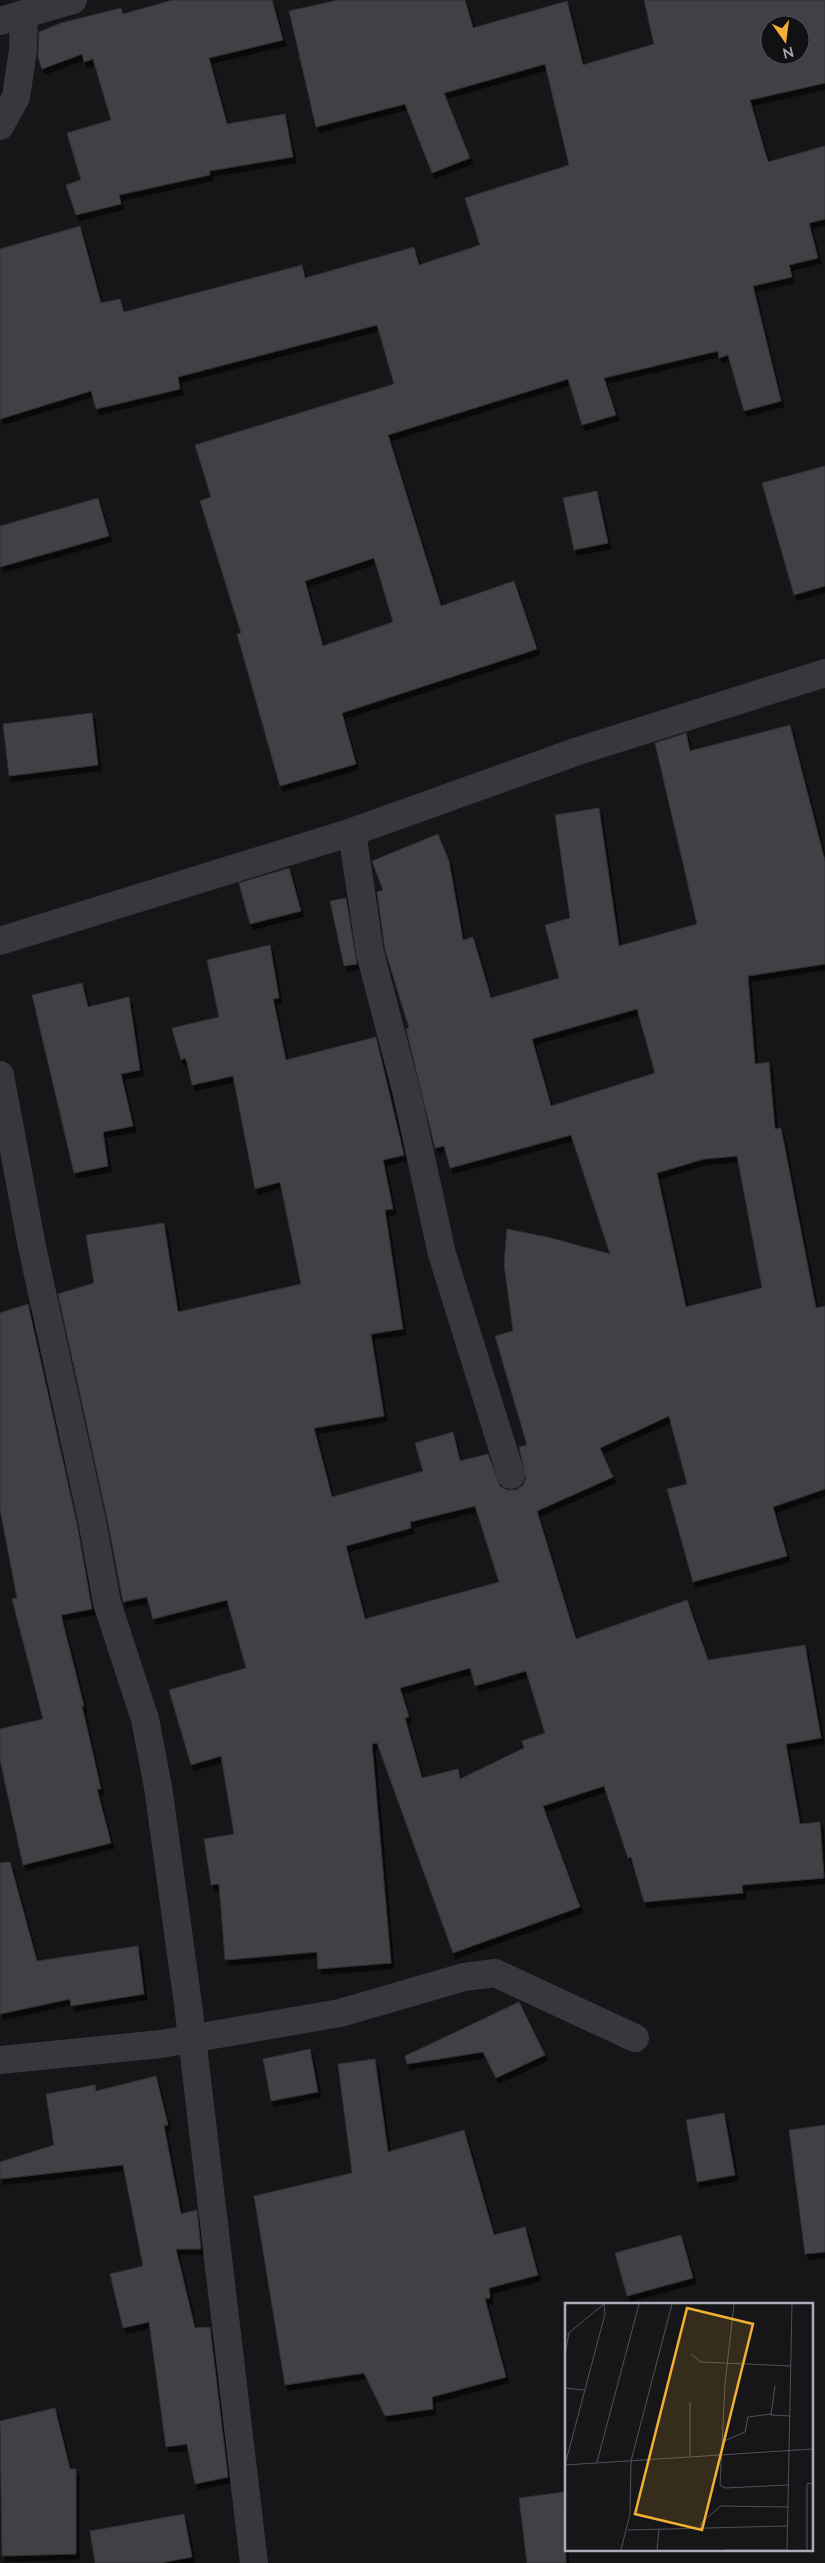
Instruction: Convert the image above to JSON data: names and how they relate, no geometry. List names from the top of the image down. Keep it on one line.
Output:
{"north":"bottom"}
